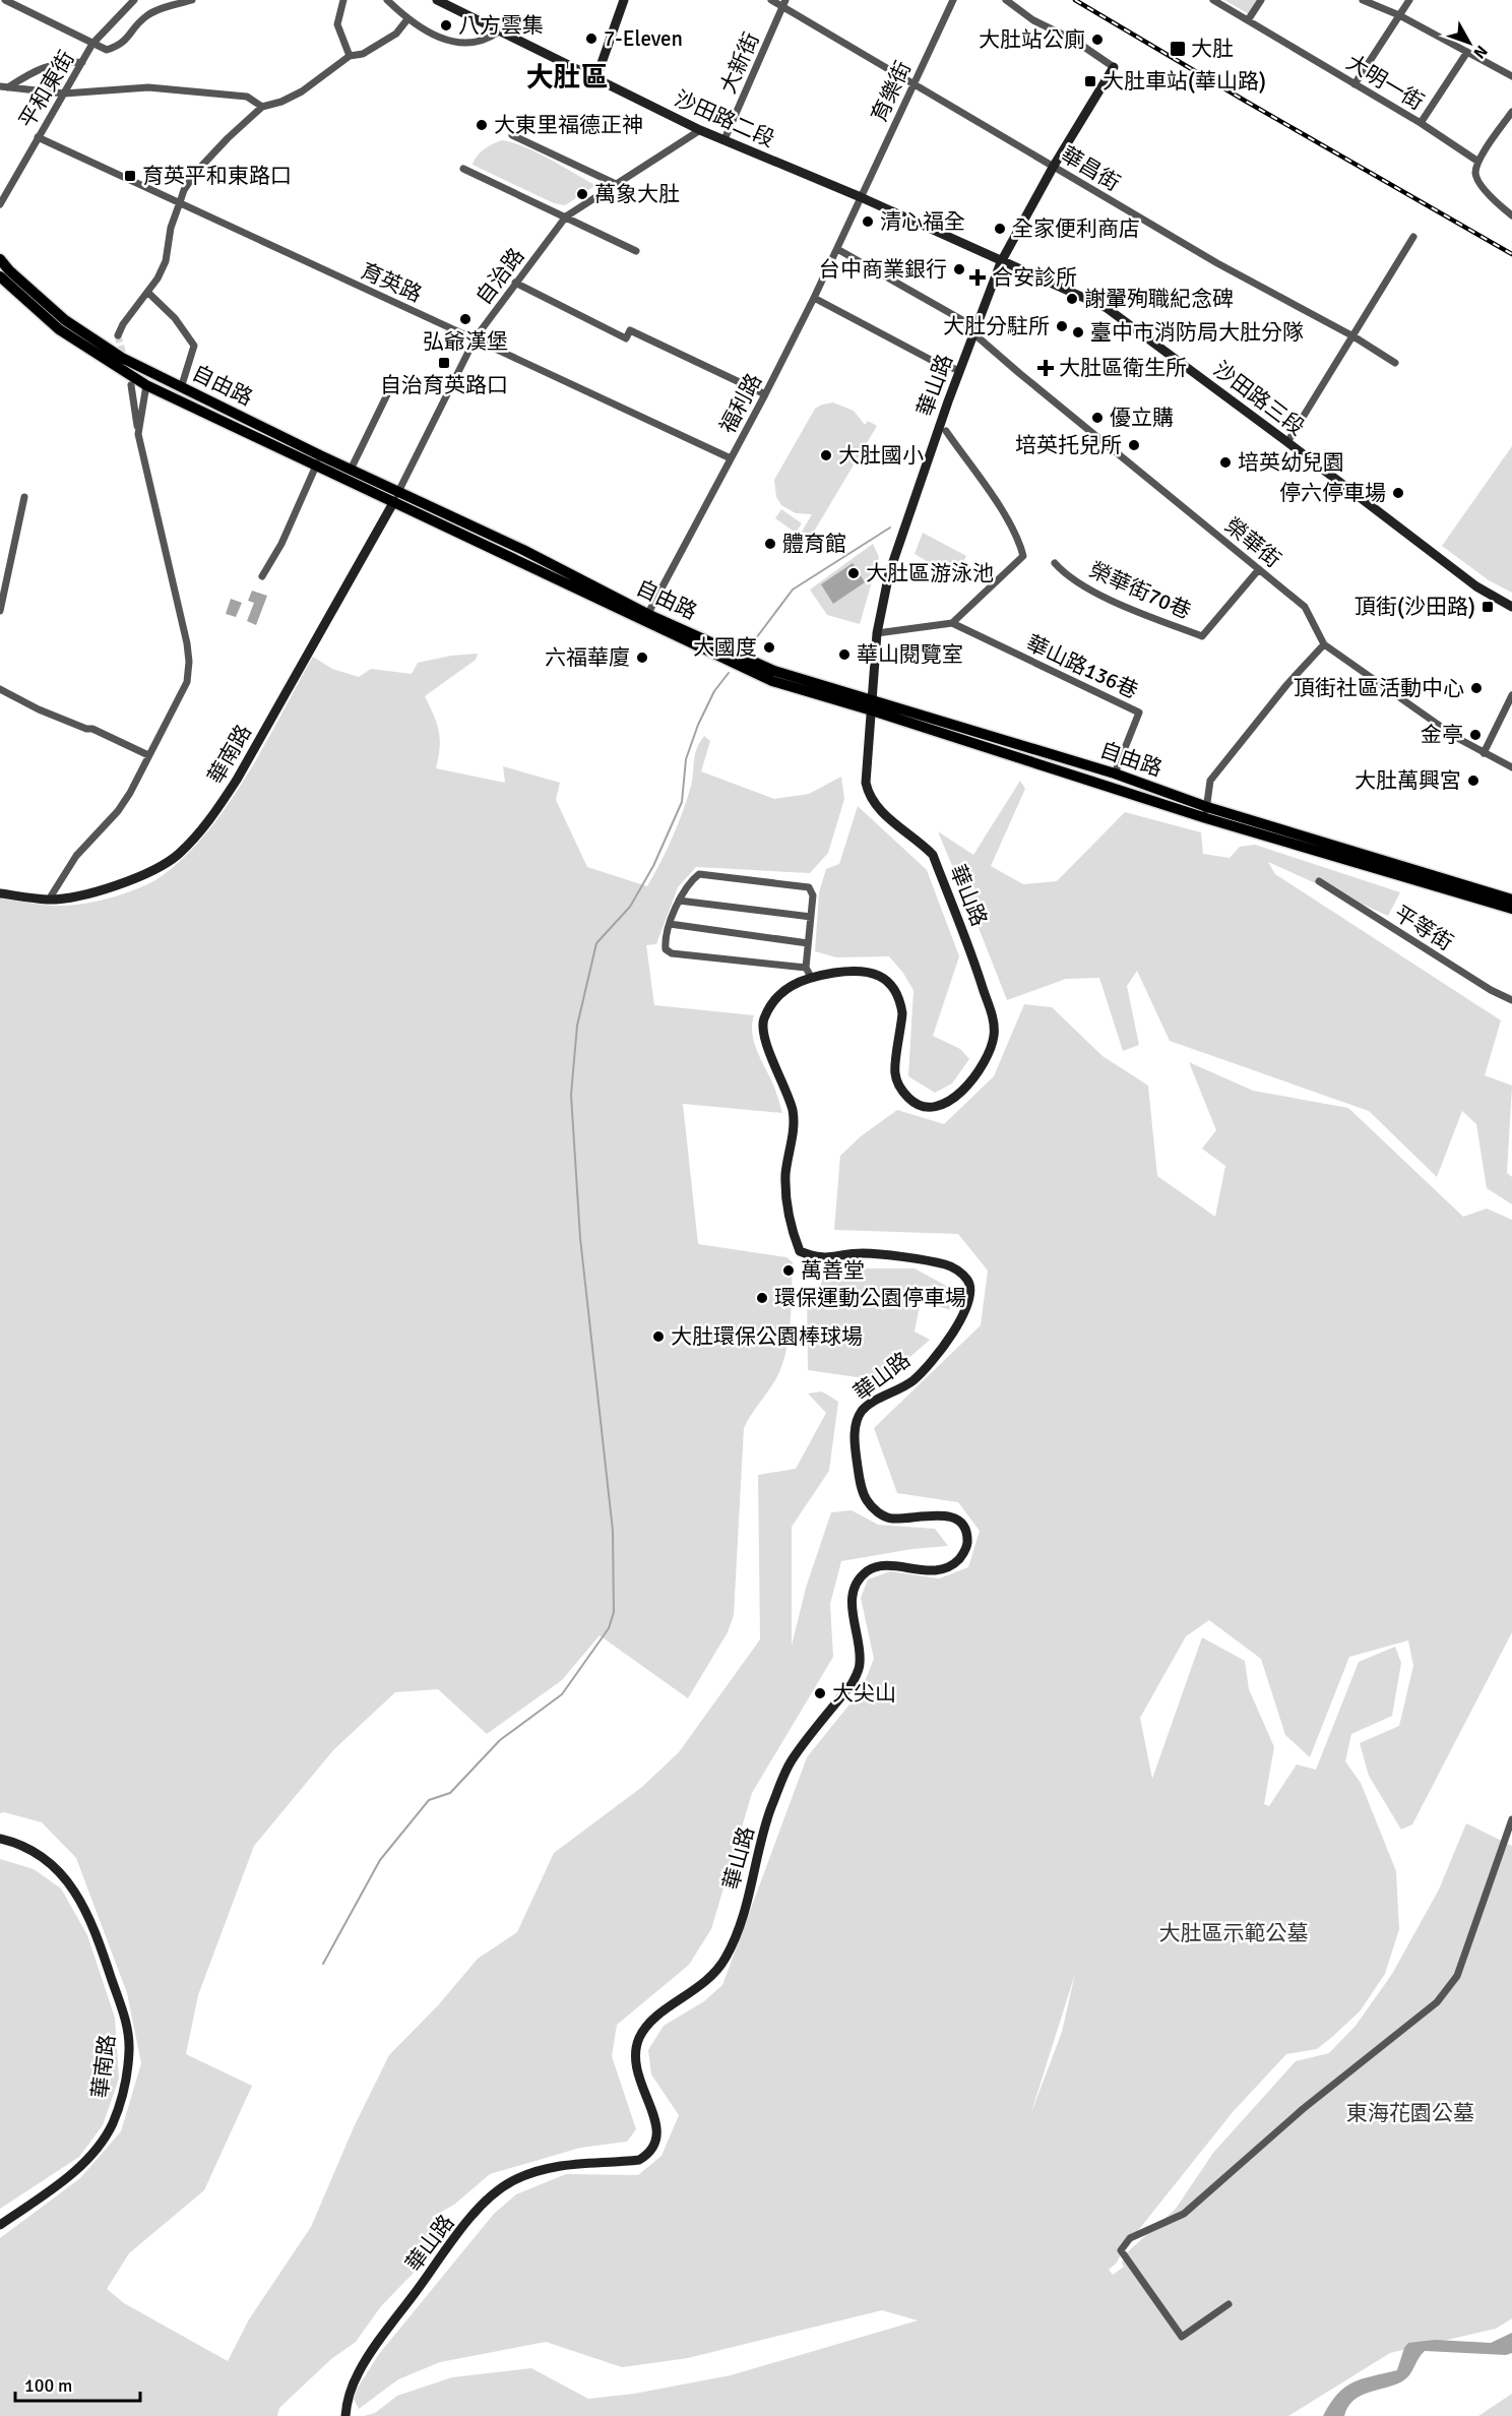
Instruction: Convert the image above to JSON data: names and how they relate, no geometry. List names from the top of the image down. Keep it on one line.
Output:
{"streets":{"main road":["自由路"],"street":["大新街","大明一街","平和東街","育樂街","沙田路二段","華昌街","自治路","育英路","華山路","沙田路三段","福利路","榮華街","榮華街70巷","華山路136巷","華南路","平等街"]},"crossings":[["大新街","沙田路二段"],["大新街","華昌街"],["平和東街","育英路"],["育樂街","沙田路二段"],["育樂街","華昌街"],["育樂街","福利路"],["沙田路二段","自治路"],["沙田路二段","華山路"],["沙田路二段","沙田路三段"],["沙田路二段","福利路"],["華昌街","華山路"],["自治路","育英路"],["自治路","自由路"],["自治路","華南路"],["育英路","福利路"],["自由路","華山路"],["自由路","福利路"],["自由路","華山路136巷"],["自由路","華南路"],["華山路","沙田路三段"],["華山路","榮華街"],["華山路","華山路136巷"],["福利路","榮華街"],["榮華街","榮華街70巷"]],"districts":["大肚區"],"parks":["大肚區示範公墓","東海花園公墓"],"places":{"other":["八方雲集","7-Eleven","大肚站公廁","大東里福德正神","萬象大肚","清心福全","全家便利商店","台中商業銀行","謝翬殉職紀念碑","弘爺漢堡","大肚分駐所","臺中市消防局大肚分隊","優立購","培英托兒所","大肚國小","培英幼兒園","停六停車場","體育館","大肚區游泳池","大國度","華山閱覽室","六福華廈","頂街社區活動中心","金亭","大肚萬興宮","萬善堂","環保運動公園停車場","大肚環保公園棒球場","大尖山"],"transit":["大肚","大肚車站(華山路)","育英平和東路口","自治育英路口","頂街(沙田路)"],"health":["合安診所","大肚區衛生所"]},"scale_bar":"100 m","north":"bottom right"}
